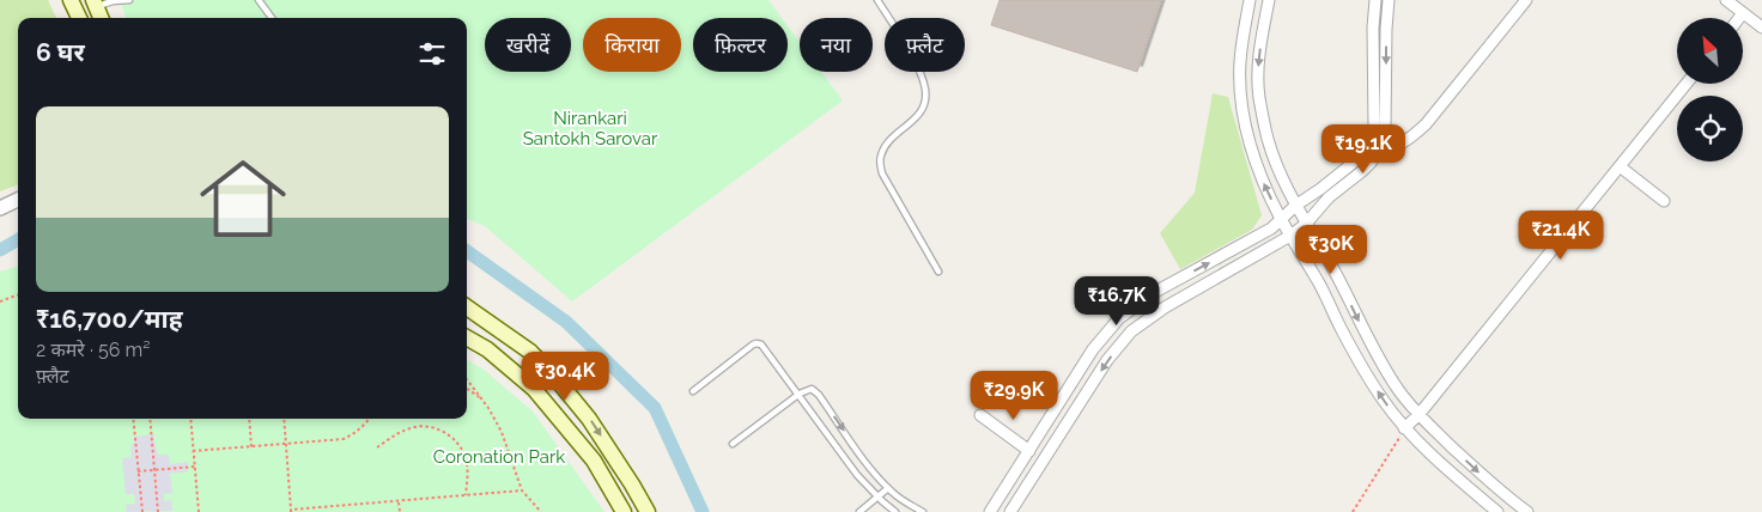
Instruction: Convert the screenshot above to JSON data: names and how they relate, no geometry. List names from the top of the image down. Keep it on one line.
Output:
{"parks":["Nirankari Santokh Sarovar","Coronation Park"],"north":"top left","page":{"chip":["खरीदें","किराया","फ़िल्टर","नया","फ़्लैट"],"heading":"6 घर","list":[{"name":"₹16,700/माह","note":"2 कमरे · 56 m² · फ़्लैट"}],"price":["₹19.1K","₹21.4K","₹30K","₹16.7K","₹30.4K","₹29.9K"]}}
